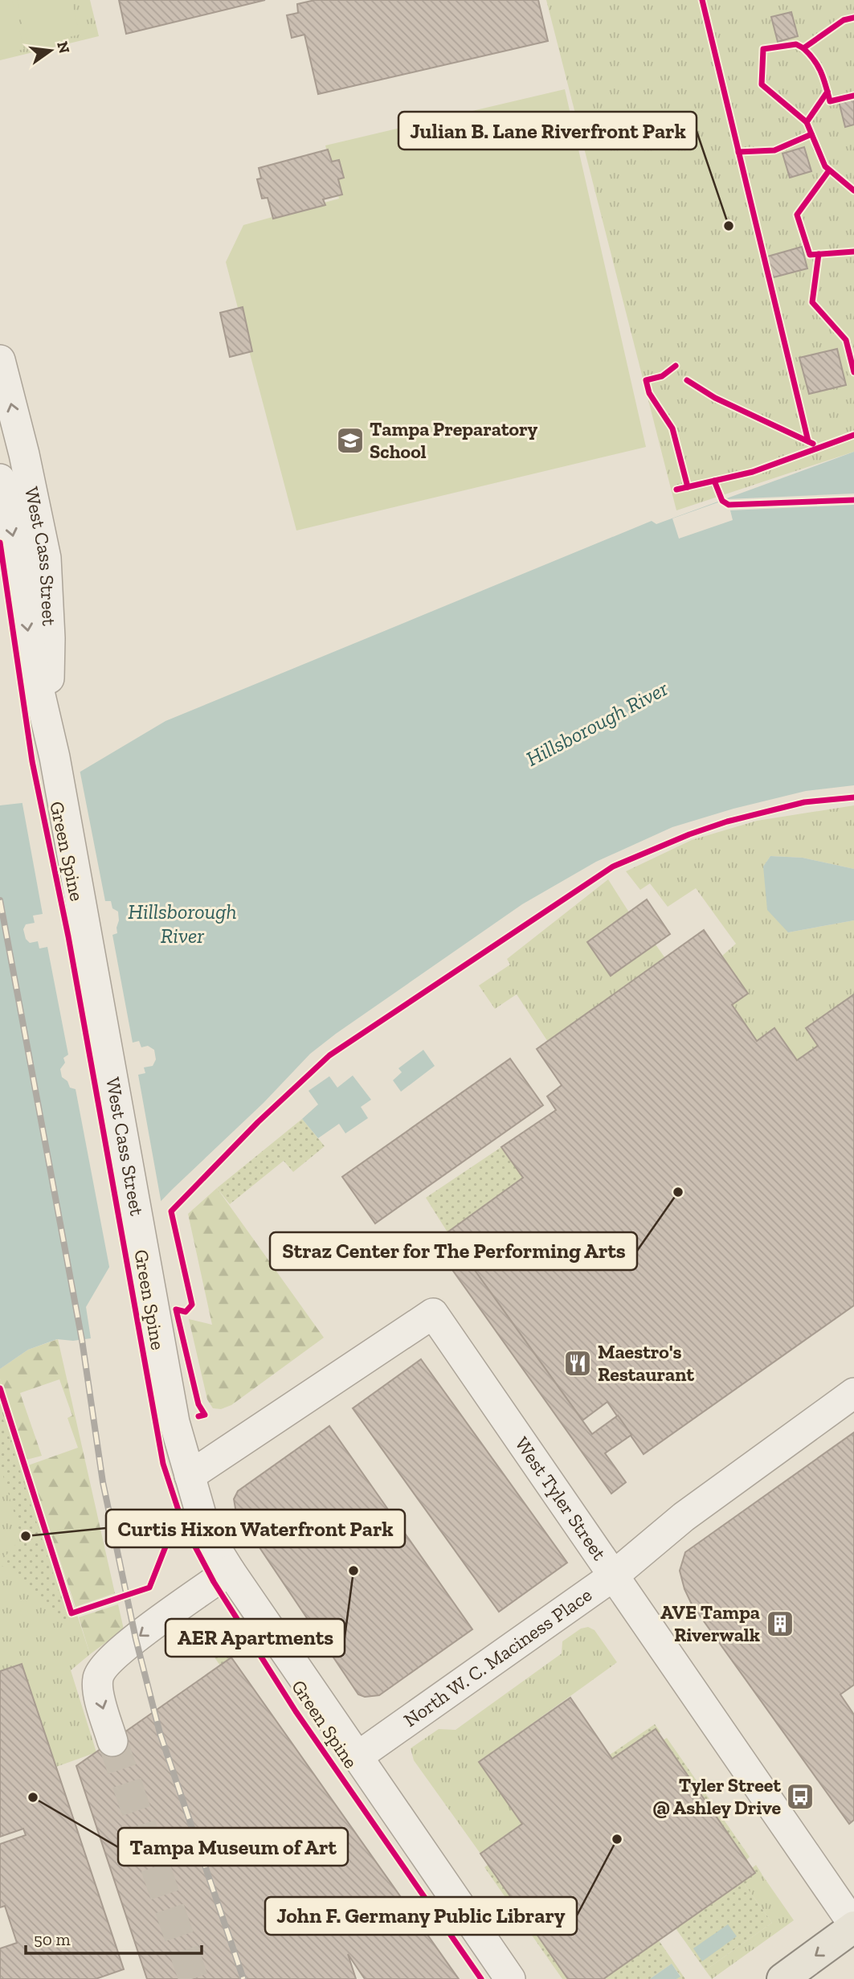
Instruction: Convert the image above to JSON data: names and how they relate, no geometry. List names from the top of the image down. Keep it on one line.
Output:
{"streets":{"street":["West Cass Street","West Tyler Street","North W. C. Maciness Place"],"cycle path":["Green Spine"]},"crossings":[["West Cass Street","West Tyler Street"],["West Cass Street","North W. C. Maciness Place"],["West Tyler Street","North W. C. Maciness Place"]],"water":["Hillsborough River"],"places":{"other":["Julian B. Lane Riverfront Park","Straz Center for The Performing Arts","Curtis Hixon Waterfront Park","AER Apartments","Tampa Museum of Art","John F. Germany Public Library"],"school or university":["Tampa Preparatory School"],"restaurant":["Maestro's Restaurant"],"building":["AVE Tampa Riverwalk"],"bus stop":["Tyler Street @ Ashley Drive"]},"scale_bar":"50 m","north":"right"}
